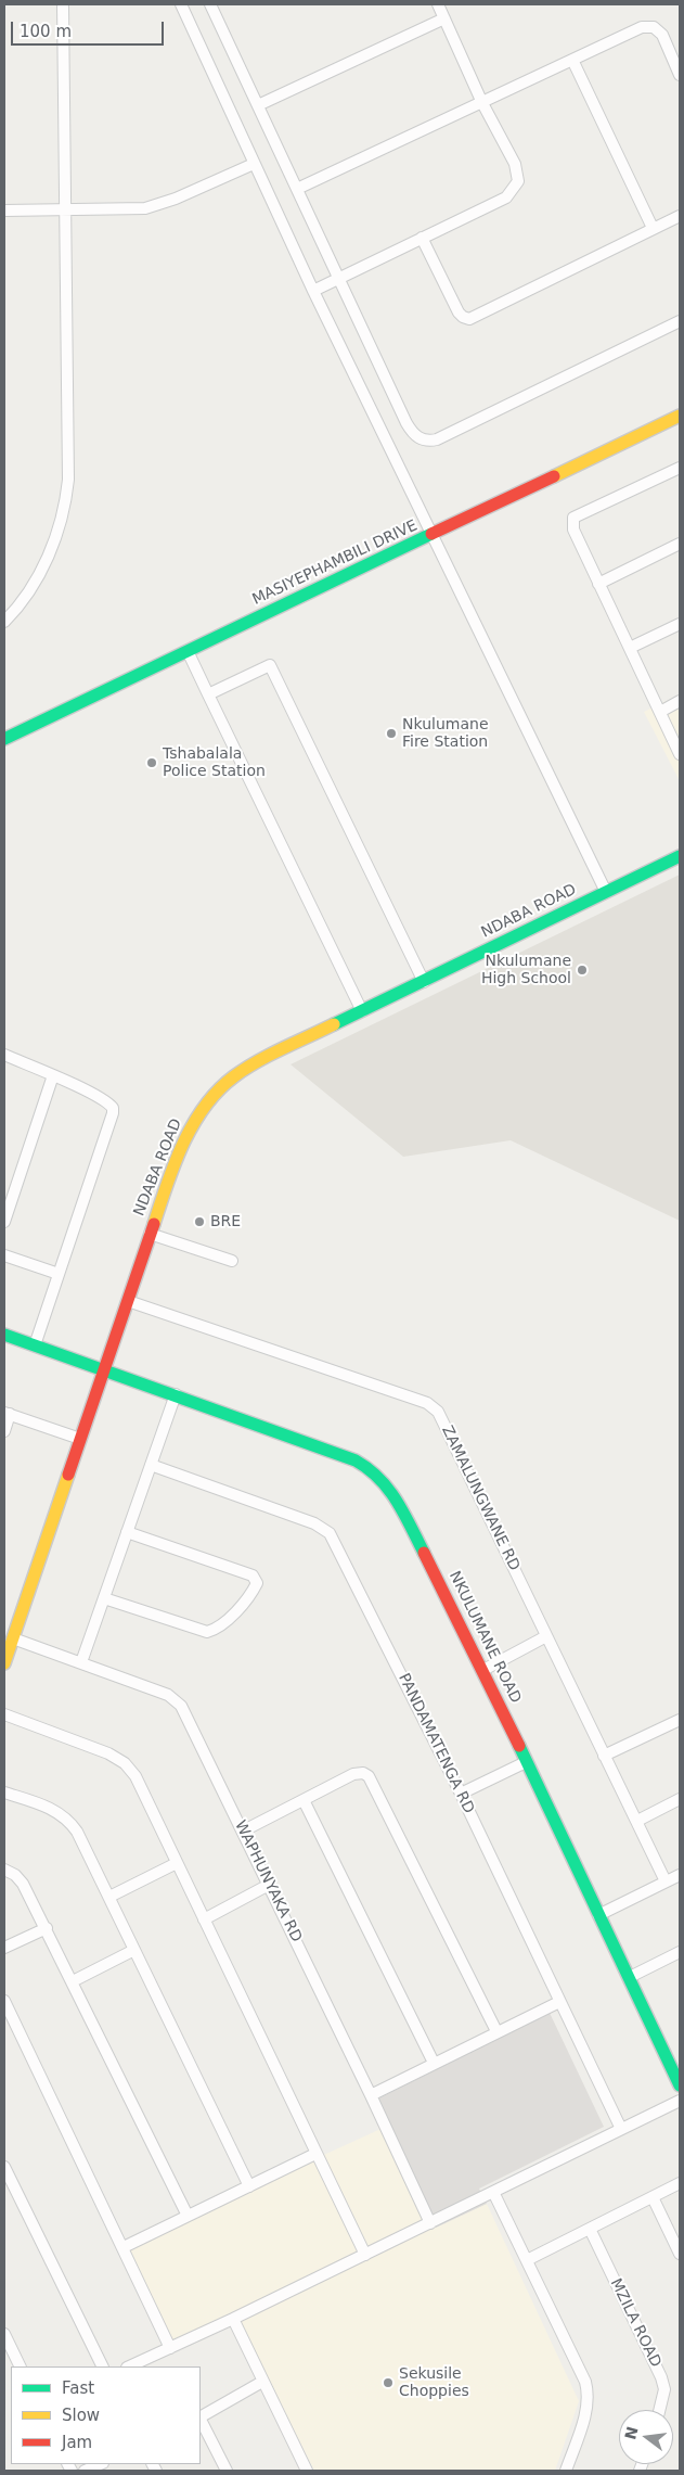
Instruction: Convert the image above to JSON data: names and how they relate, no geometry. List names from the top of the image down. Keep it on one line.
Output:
{"streets":{"street":["MASIYEPHAMBILI DRIVE","NDABA ROAD","ZAMALUNGWANE RD","NKULUMANE ROAD","PANDAMATENGA RD","WAPHUNYAKA RD","MZILA ROAD"]},"crossings":[["NDABA ROAD","ZAMALUNGWANE RD"],["NDABA ROAD","NKULUMANE ROAD"],["NDABA ROAD","WAPHUNYAKA RD"]],"places":["Nkulumane Fire Station","Tshabalala Police Station","Nkulumane High School","BRE","Sekusile Choppies"],"legend":["Fast","Slow","Jam"],"scale_bar":"100 m","north":"left"}
